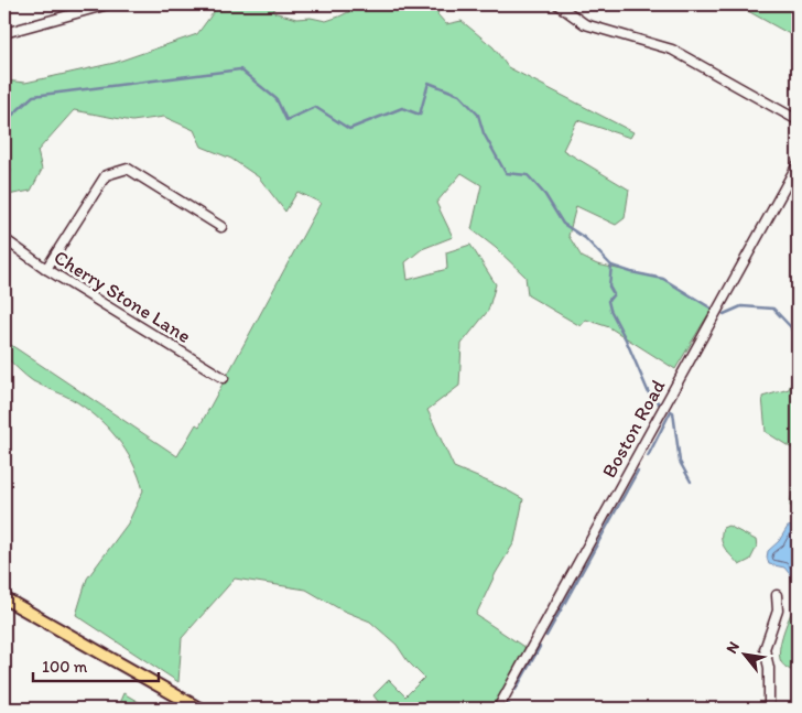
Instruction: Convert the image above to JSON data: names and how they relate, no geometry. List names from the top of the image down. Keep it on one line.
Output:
{"streets":{"street":["Cherry Stone Lane","Boston Road"]},"scale_bar":"100 m","north":"top left"}
